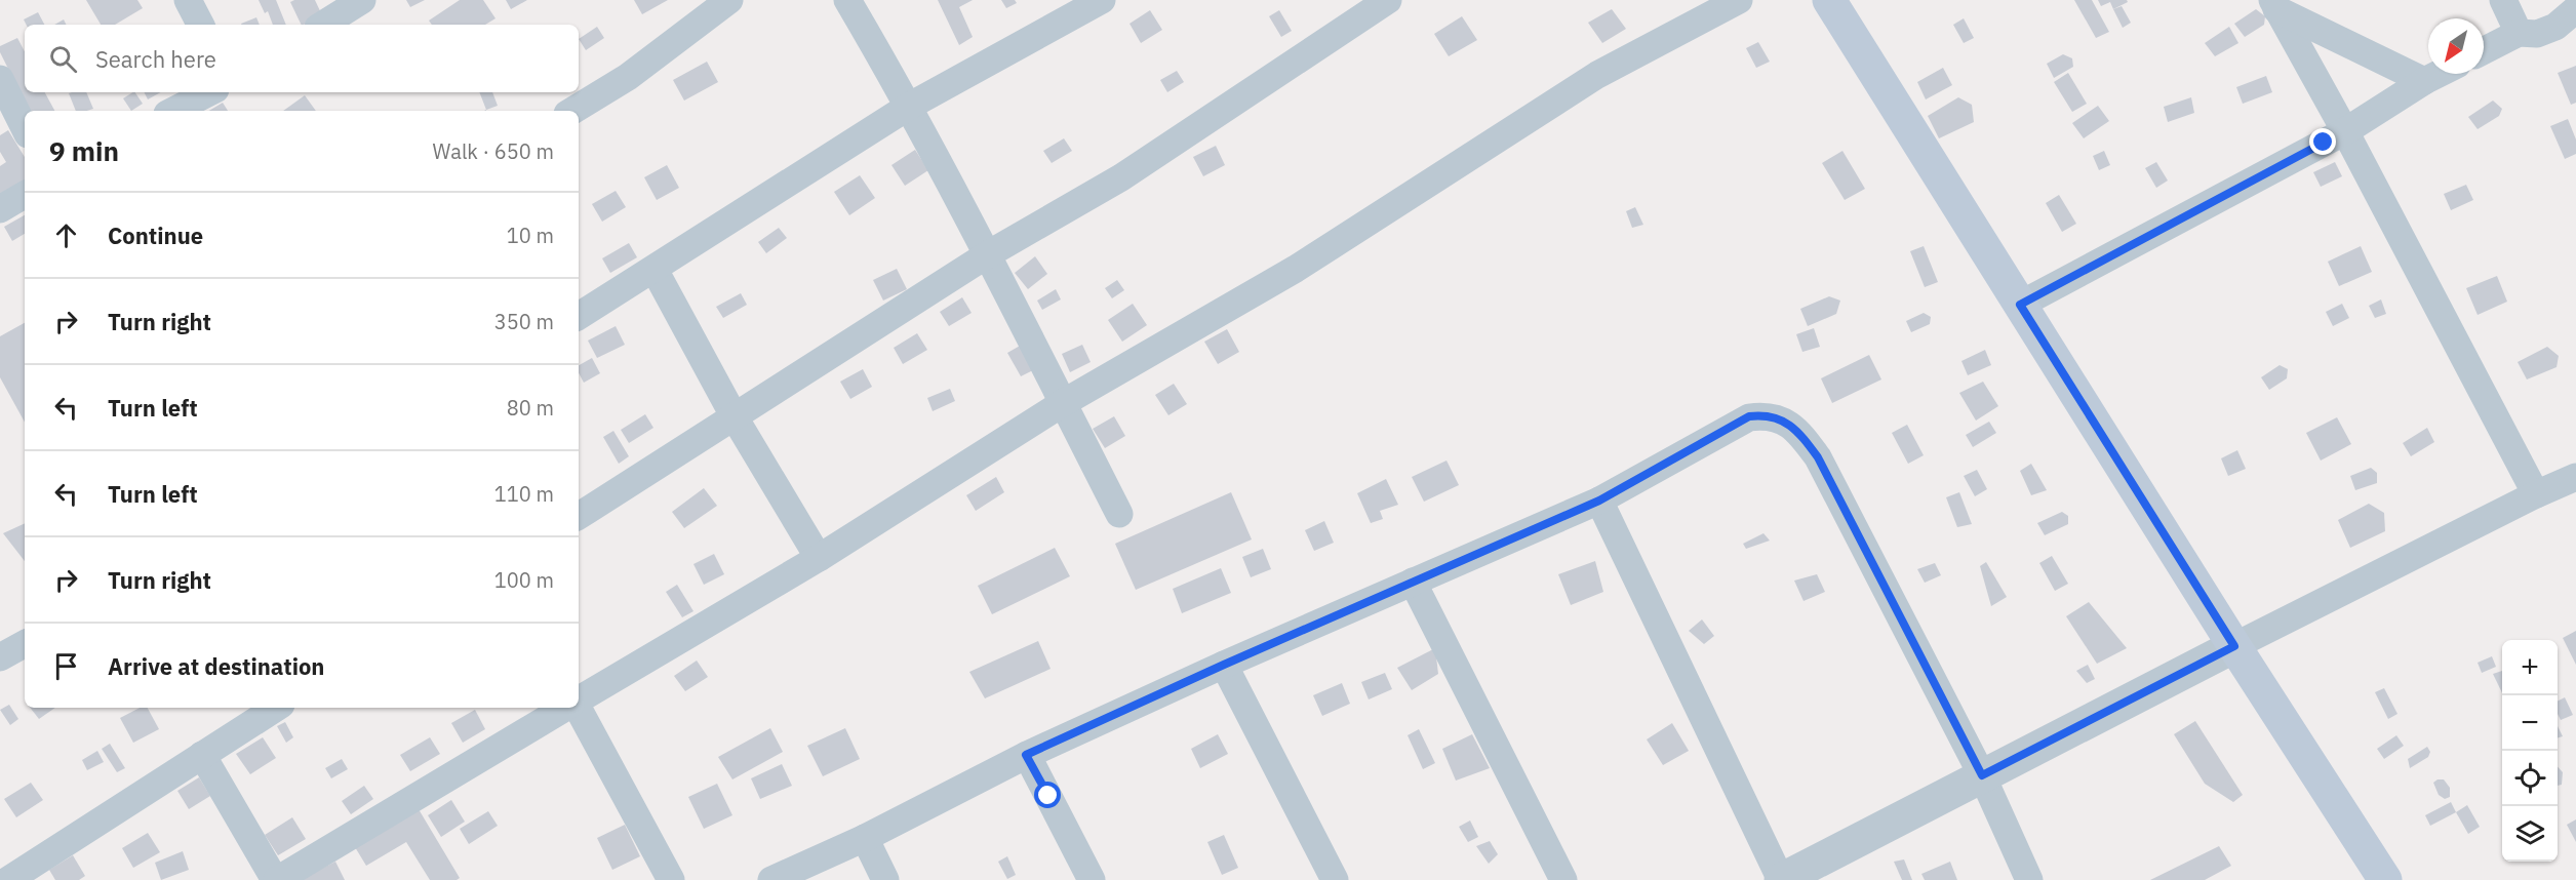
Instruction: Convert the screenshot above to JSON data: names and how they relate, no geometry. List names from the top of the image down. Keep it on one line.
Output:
{"north":"bottom left","page":{"search":"Search here","heading":["9 min","Walk · 650 m"],"list":[["Continue","10 m"],["Turn right","350 m"],["Turn left","80 m"],["Turn left","110 m"],["Turn right","100 m"],"Arrive at destination"],"map_buttons":["+","−"]}}
